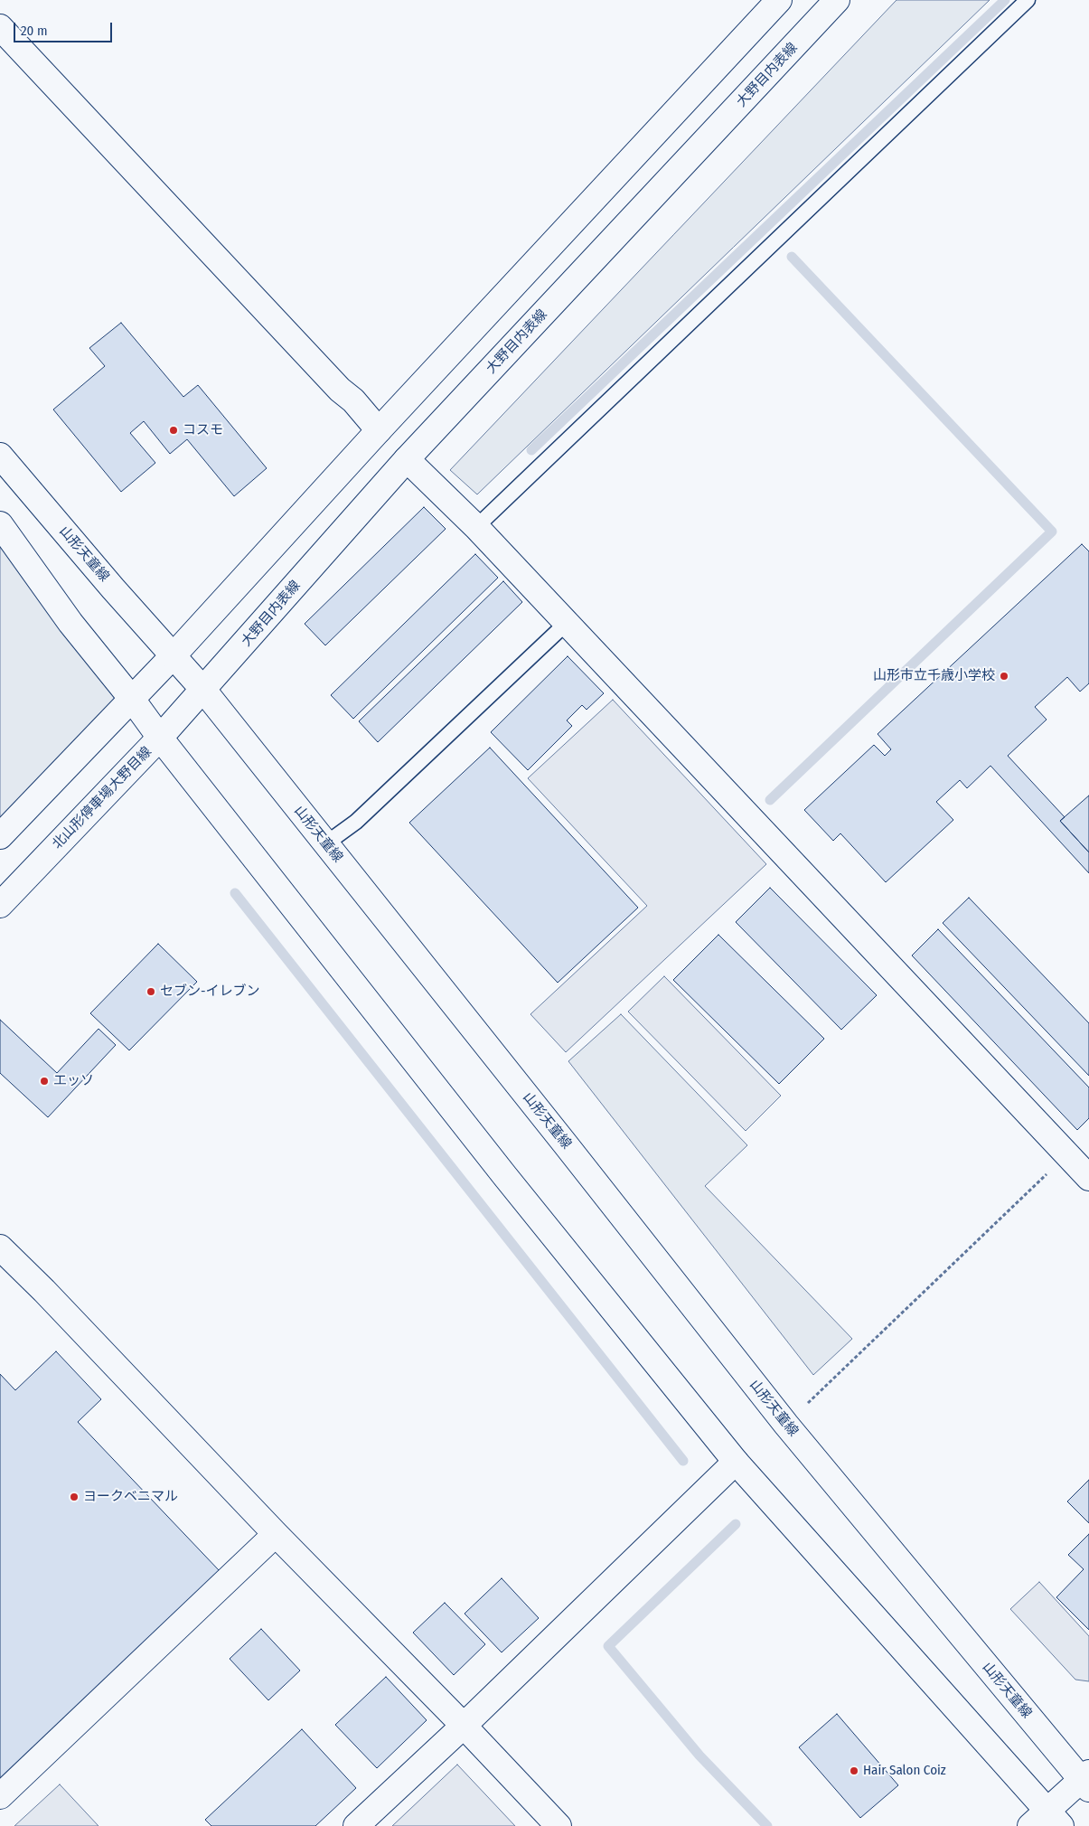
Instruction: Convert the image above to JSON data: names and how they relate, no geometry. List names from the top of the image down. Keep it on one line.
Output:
{"streets":{"main road":["大野目内表線","山形天童線","北山形停車場大野目線"]},"crossings":[["大野目内表線","山形天童線"],["大野目内表線","北山形停車場大野目線"],["山形天童線","北山形停車場大野目線"]],"places":["コスモ","山形市立千歳小学校","セブン-イレブン","エッソ","ヨークベニマル","Hair Salon Coiz"],"scale_bar":"20 m"}
